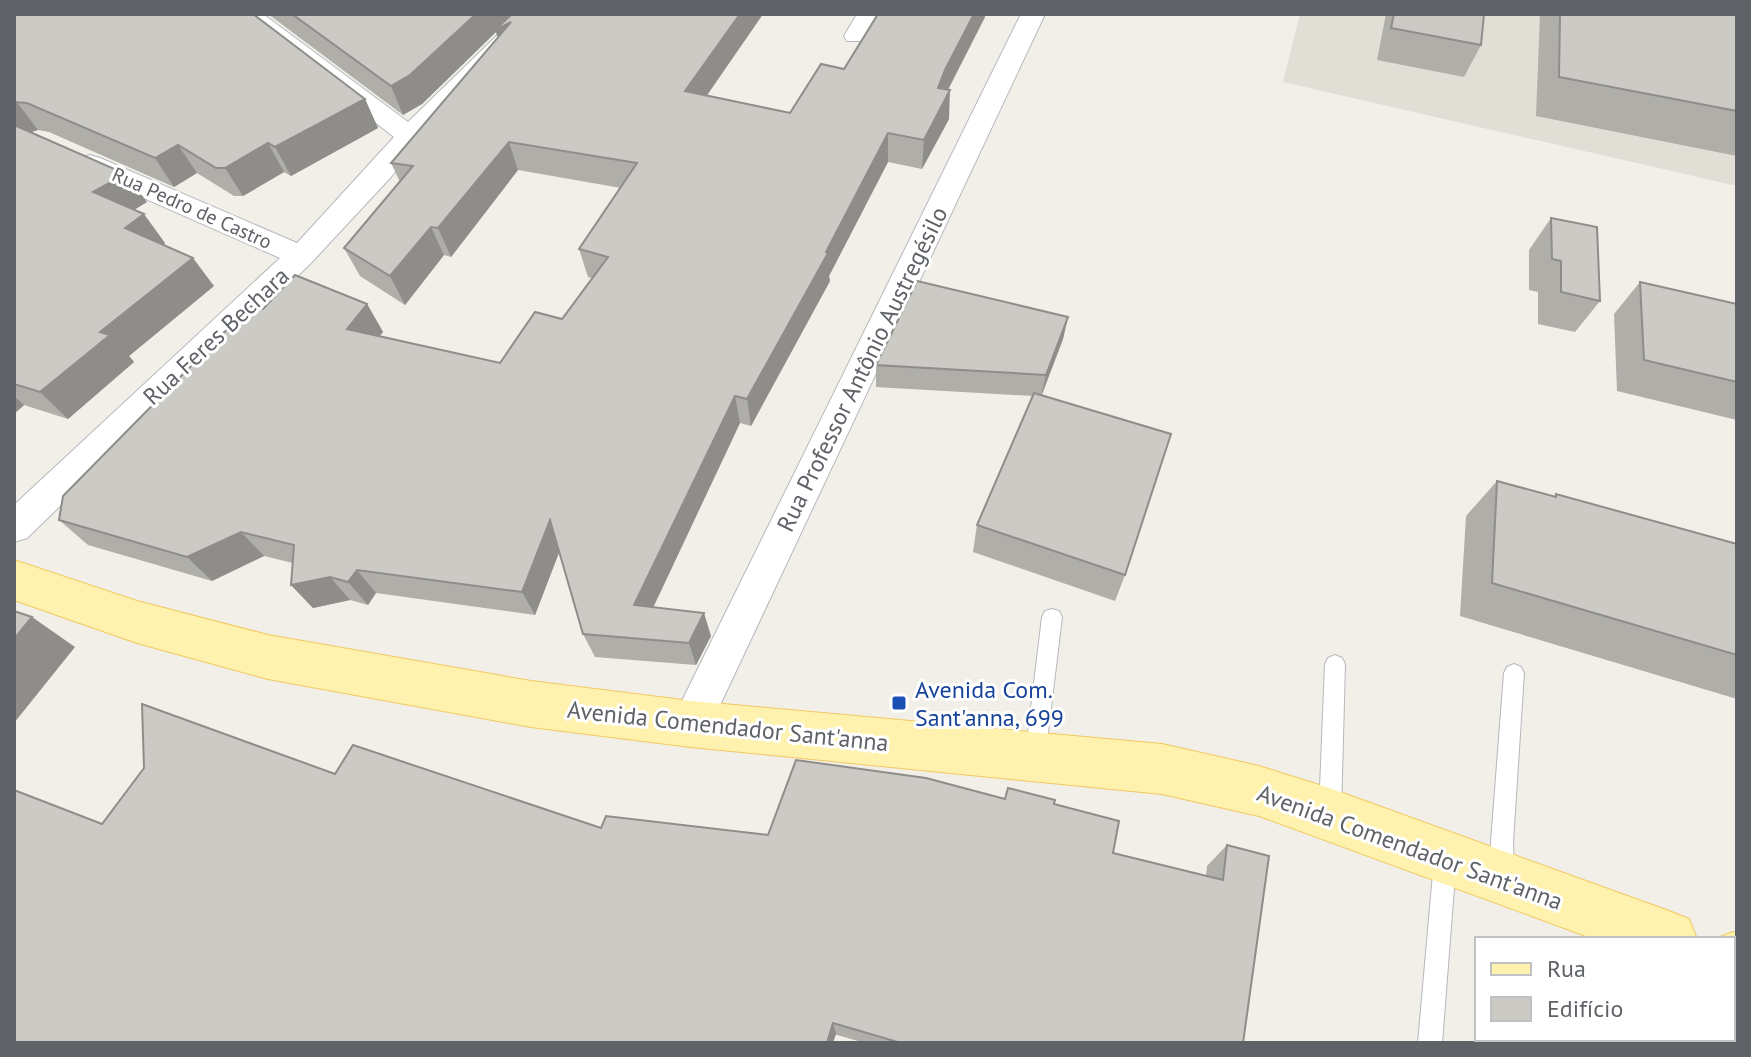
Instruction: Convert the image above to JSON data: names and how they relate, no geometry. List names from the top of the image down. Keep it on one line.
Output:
{"streets":{"main road":["Avenida Comendador Sant'anna"],"street":["Rua Pedro de Castro","Rua Feres Bechara","Rua Professor Antônio Austregésilo"]},"crossings":[["Rua Pedro de Castro","Rua Feres Bechara"],["Rua Professor Antônio Austregésilo","Avenida Comendador Sant'anna"]],"places":{"transit":["Avenida Com. Sant'anna, 699"]},"legend":["Rua","Edifício"]}
